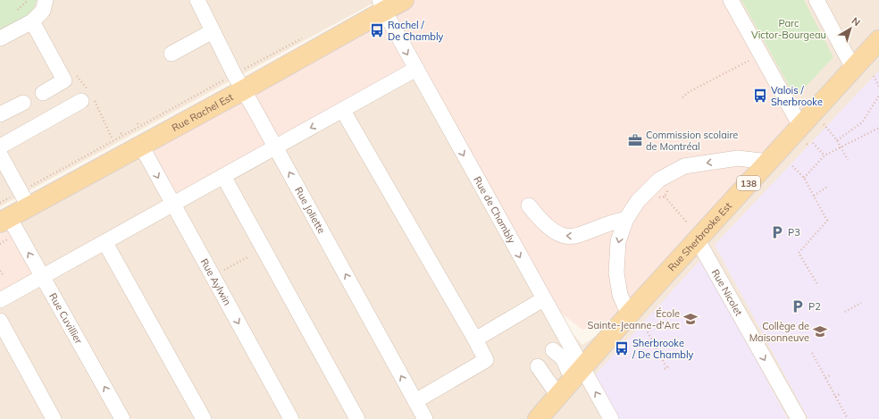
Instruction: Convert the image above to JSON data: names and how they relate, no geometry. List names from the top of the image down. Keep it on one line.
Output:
{"streets":{"main road":["Rue Rachel Est","138","Rue Sherbrooke Est"],"street":["Rue Joliette","Rue de Chambly","Rue Aylwin","Rue Nicolet","Rue Cuvillier"]},"crossings":[["Rue Rachel Est","Rue Joliette"],["Rue Rachel Est","Rue de Chambly"],["Rue Rachel Est","Rue Aylwin"],["Rue Rachel Est","Rue Cuvillier"],["Rue de Chambly","Rue Sherbrooke Est"],["Rue Sherbrooke Est","Rue Nicolet"]],"one_way":["Rue Nicolet"],"parks":["Parc Victor-Bourgeau"],"places":{"bus stop":["Rachel / De Chambly","Valois / Sherbrooke","Sherbrooke / De Chambly"],"office":["Commission scolaire de Montréal"],"parking":["P3","P2"],"school or university":["École Sainte-Jeanne-d'Arc","Collège de Maisonneuve"]},"north":"top right"}
